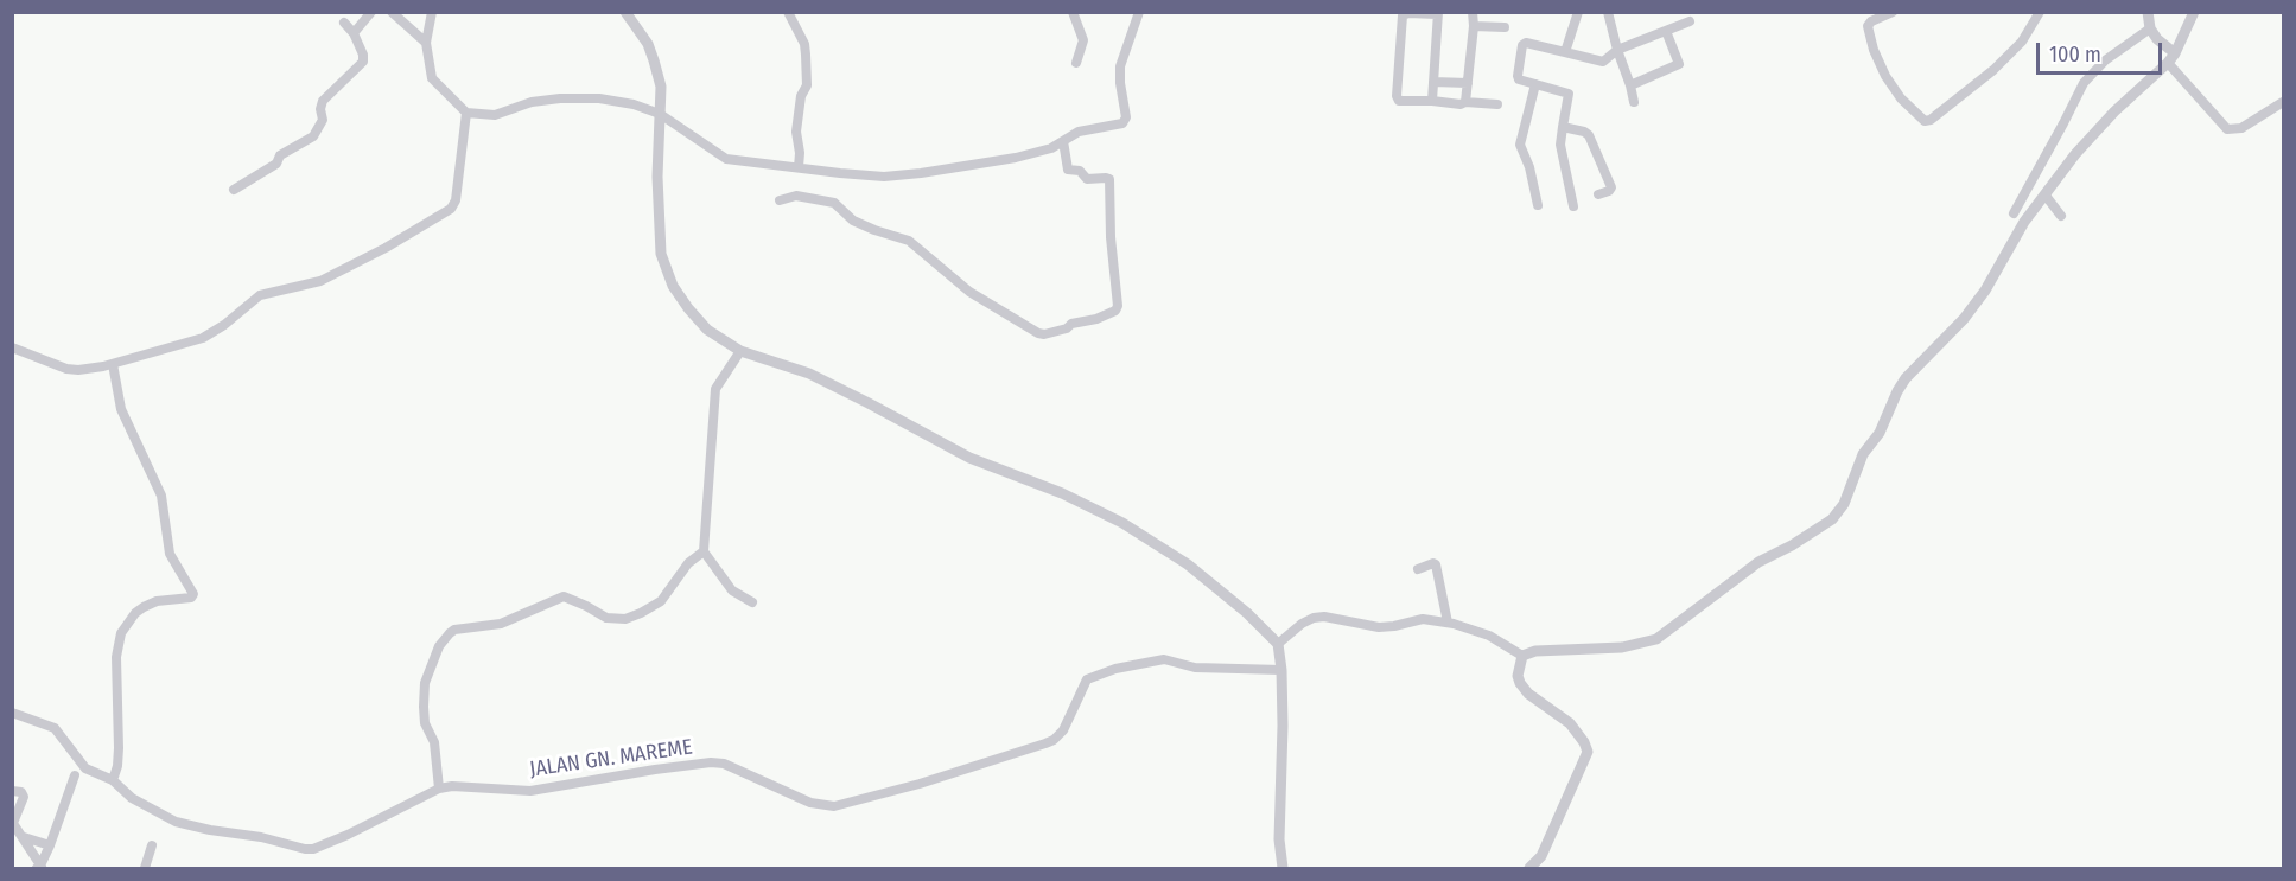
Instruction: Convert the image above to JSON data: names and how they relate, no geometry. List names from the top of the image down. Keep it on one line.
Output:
{"streets":{"street":["JALAN GN. MAREME"]},"scale_bar":"100 m"}
